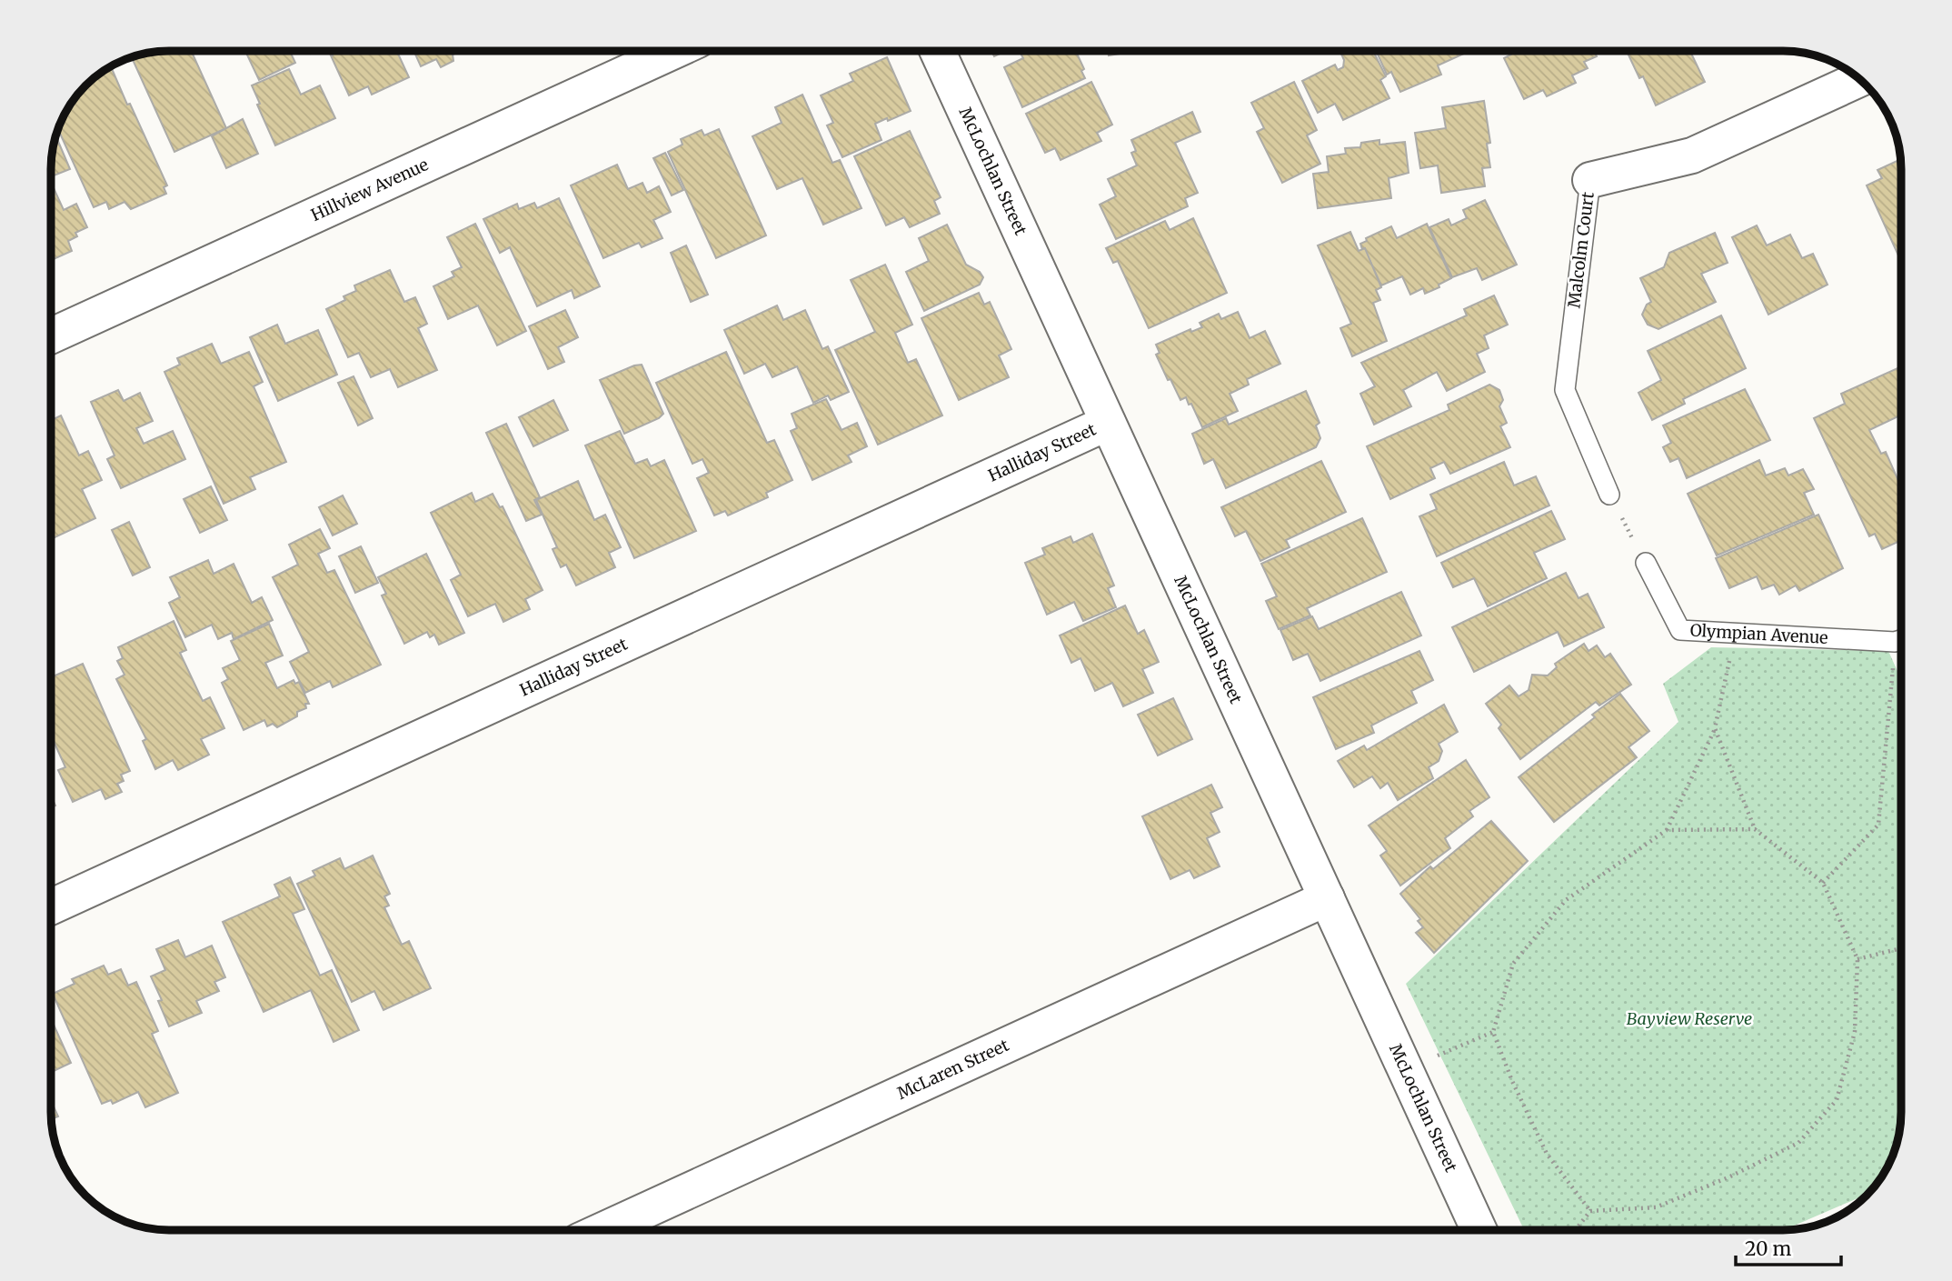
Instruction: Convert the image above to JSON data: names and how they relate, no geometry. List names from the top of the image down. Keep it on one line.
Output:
{"streets":{"street":["McLochlan Street","Hillview Avenue","Malcolm Court","Halliday Street","McLaren Street"],"lane":["Olympian Avenue"]},"crossings":[["McLochlan Street","Halliday Street"],["McLochlan Street","McLaren Street"]],"parks":["Bayview Reserve"],"scale_bar":"20 m"}
